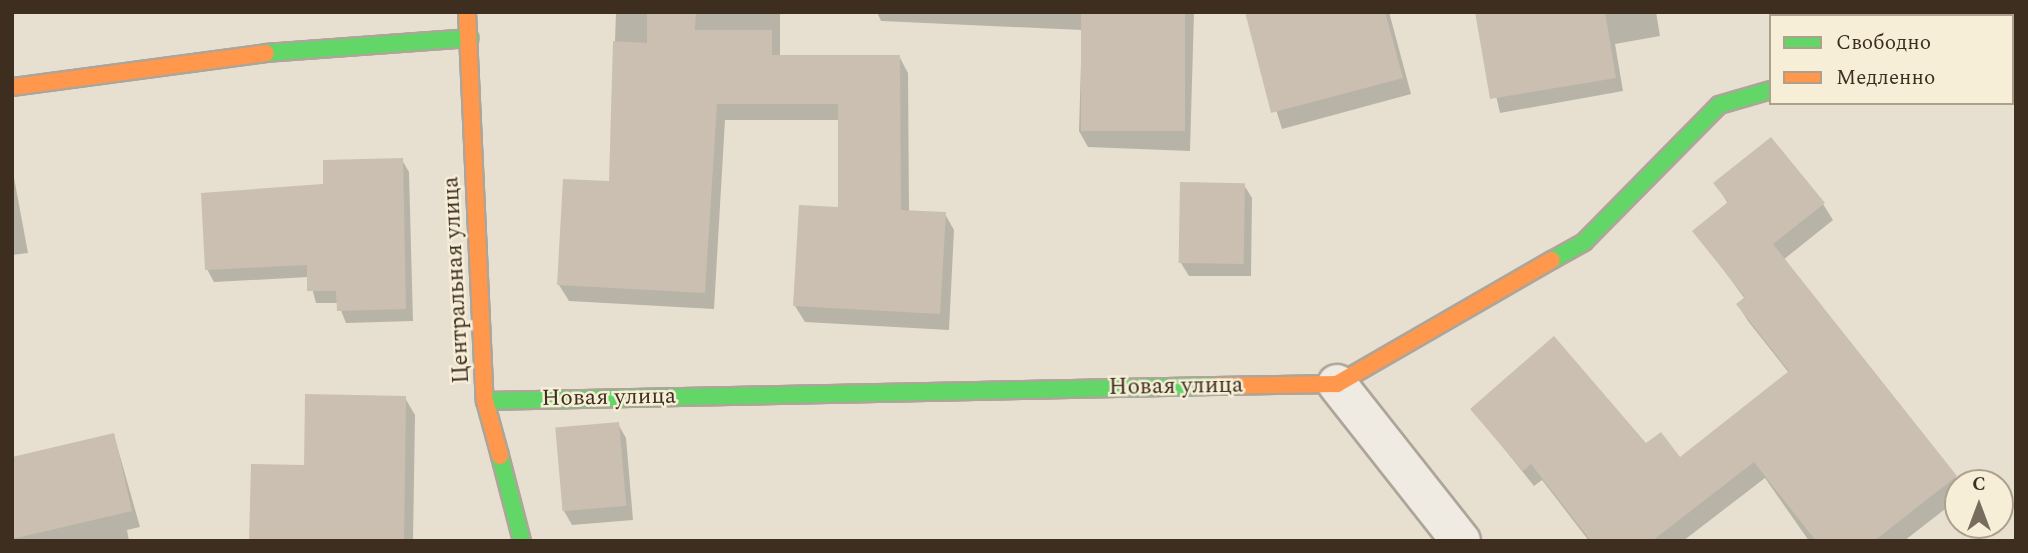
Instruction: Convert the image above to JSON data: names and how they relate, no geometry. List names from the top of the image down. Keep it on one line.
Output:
{"streets":{"street":["Центральная улица","Новая улица"]},"crossings":[["Центральная улица","Новая улица"]],"legend":["Свободно","Медленно"],"north":"top"}
